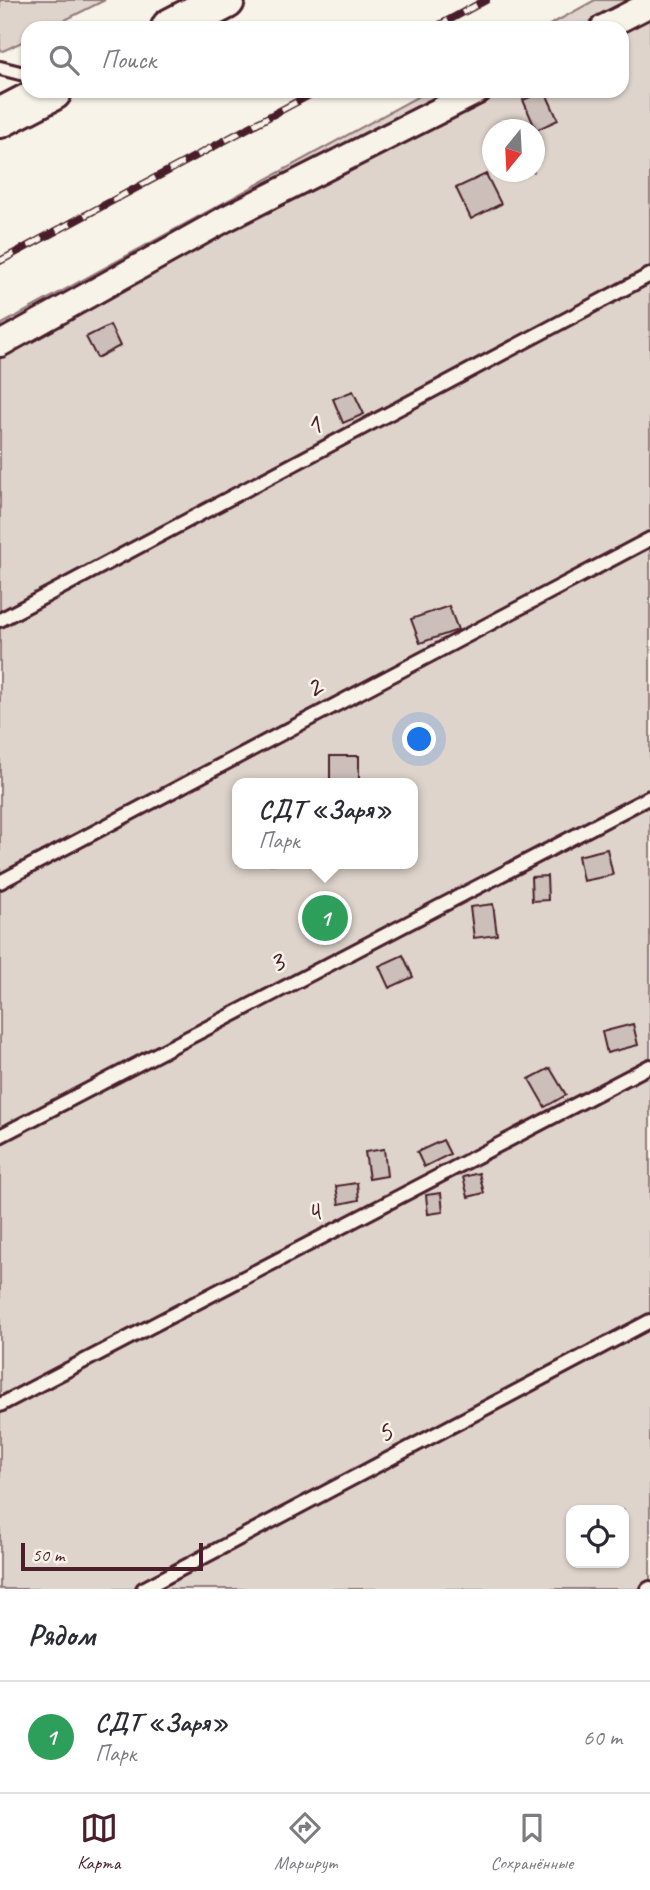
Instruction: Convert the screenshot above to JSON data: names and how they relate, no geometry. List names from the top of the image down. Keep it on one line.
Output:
{"streets":{"lane":["1","2","3","4","5"]},"scale_bar":"50 m","north":"bottom","page":{"search":"Поиск","popup":["СДТ «Заря»","Парк"],"pins":"1","scale":"50 m","heading":"Рядом","list":[{"mark":"1","name":"СДТ «Заря»","note":"Парк","value":"60 m"}],"nav":["Карта","Маршрут","Сохранённые"]}}
